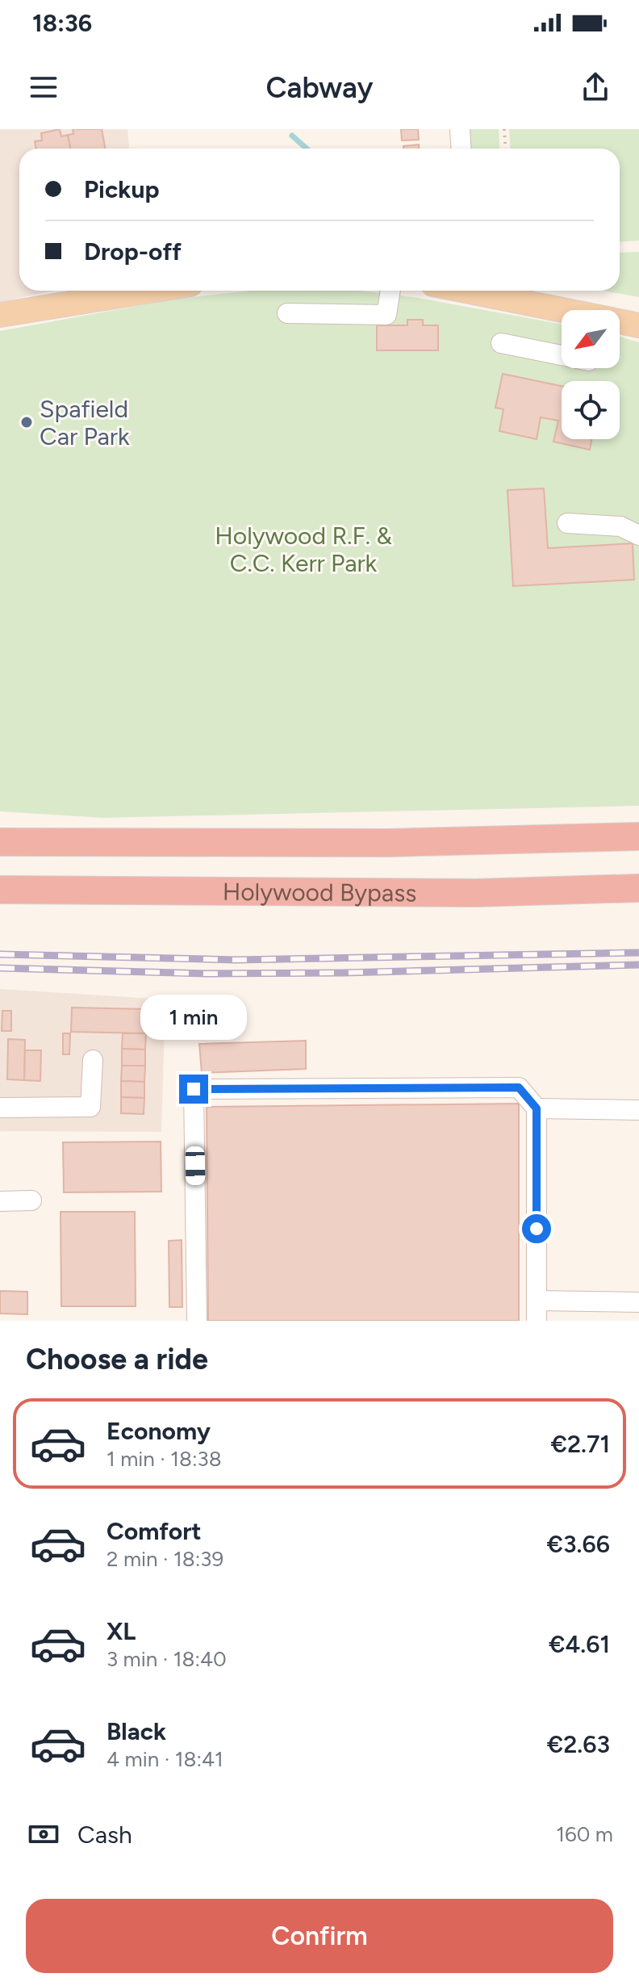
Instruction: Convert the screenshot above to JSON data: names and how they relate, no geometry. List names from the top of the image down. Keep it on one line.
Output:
{"streets":{"highway":["Holywood Bypass"]},"parks":["Holywood R.F. & C.C. Kerr Park"],"places":["Spafield Car Park"],"north":"bottom left","page":{"status":"18:36","header":"Cabway","banner":["Pickup","Drop-off"],"bubble":"1 min","heading":"Choose a ride","list":[{"name":"Economy","note":"1 min · 18:38","value":"€2.71"},{"name":"Comfort","note":"2 min · 18:39","value":"€3.66"},{"name":"XL","note":"3 min · 18:40","value":"€4.61"},{"name":"Black","note":"4 min · 18:41","value":"€2.63"}],"pay":["Cash","160 m"],"buttons":"Confirm"}}
